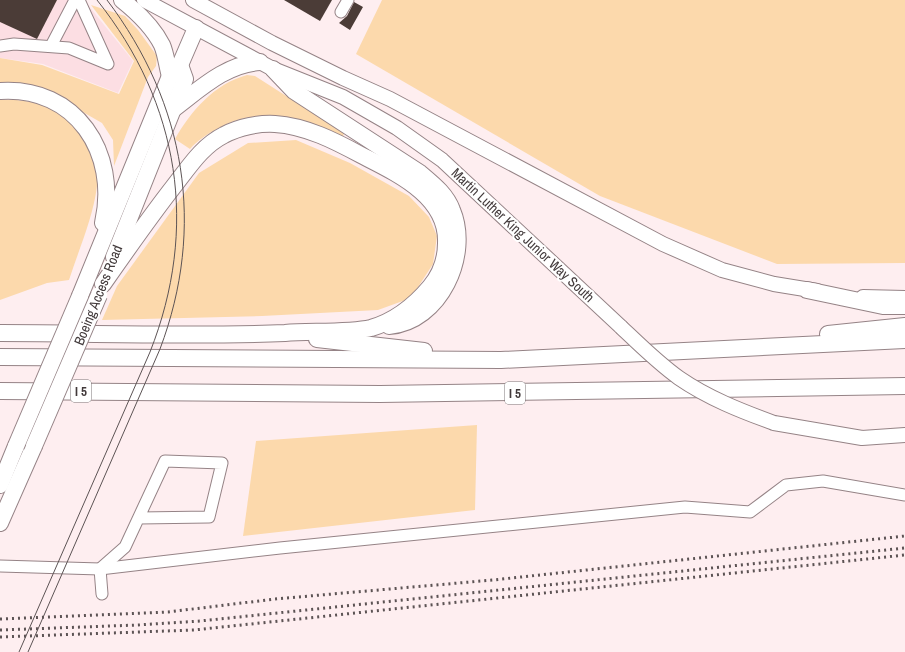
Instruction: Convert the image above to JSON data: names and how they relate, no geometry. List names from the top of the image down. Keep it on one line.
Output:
{"streets":{"highway":["Boeing Access Road","I 5"],"main road":["Martin Luther King Junior Way South"]},"crossings":[["Martin Luther King Junior Way South","Boeing Access Road"]]}
